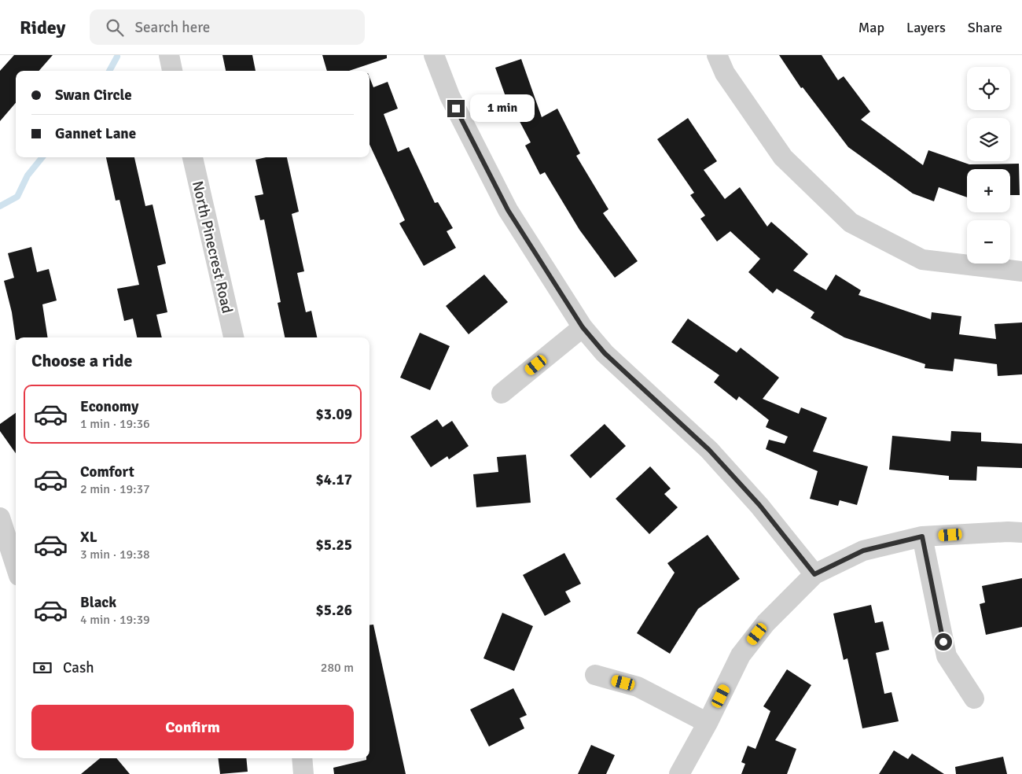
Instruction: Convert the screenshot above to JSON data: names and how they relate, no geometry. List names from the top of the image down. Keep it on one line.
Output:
{"streets":{"street":["North Pinecrest Road"]},"page":{"header":"Ridey","search":"Search here","nav":["Map","Layers","Share"],"map_buttons":["+","−"],"banner":["Swan Circle","Gannet Lane"],"bubble":"1 min","heading":"Choose a ride","list":[{"name":"Economy","note":"1 min · 19:36","value":"$3.09"},{"name":"Comfort","note":"2 min · 19:37","value":"$4.17"},{"name":"XL","note":"3 min · 19:38","value":"$5.25"},{"name":"Black","note":"4 min · 19:39","value":"$5.26"}],"pay":["Cash","280 m"],"buttons":"Confirm"}}
